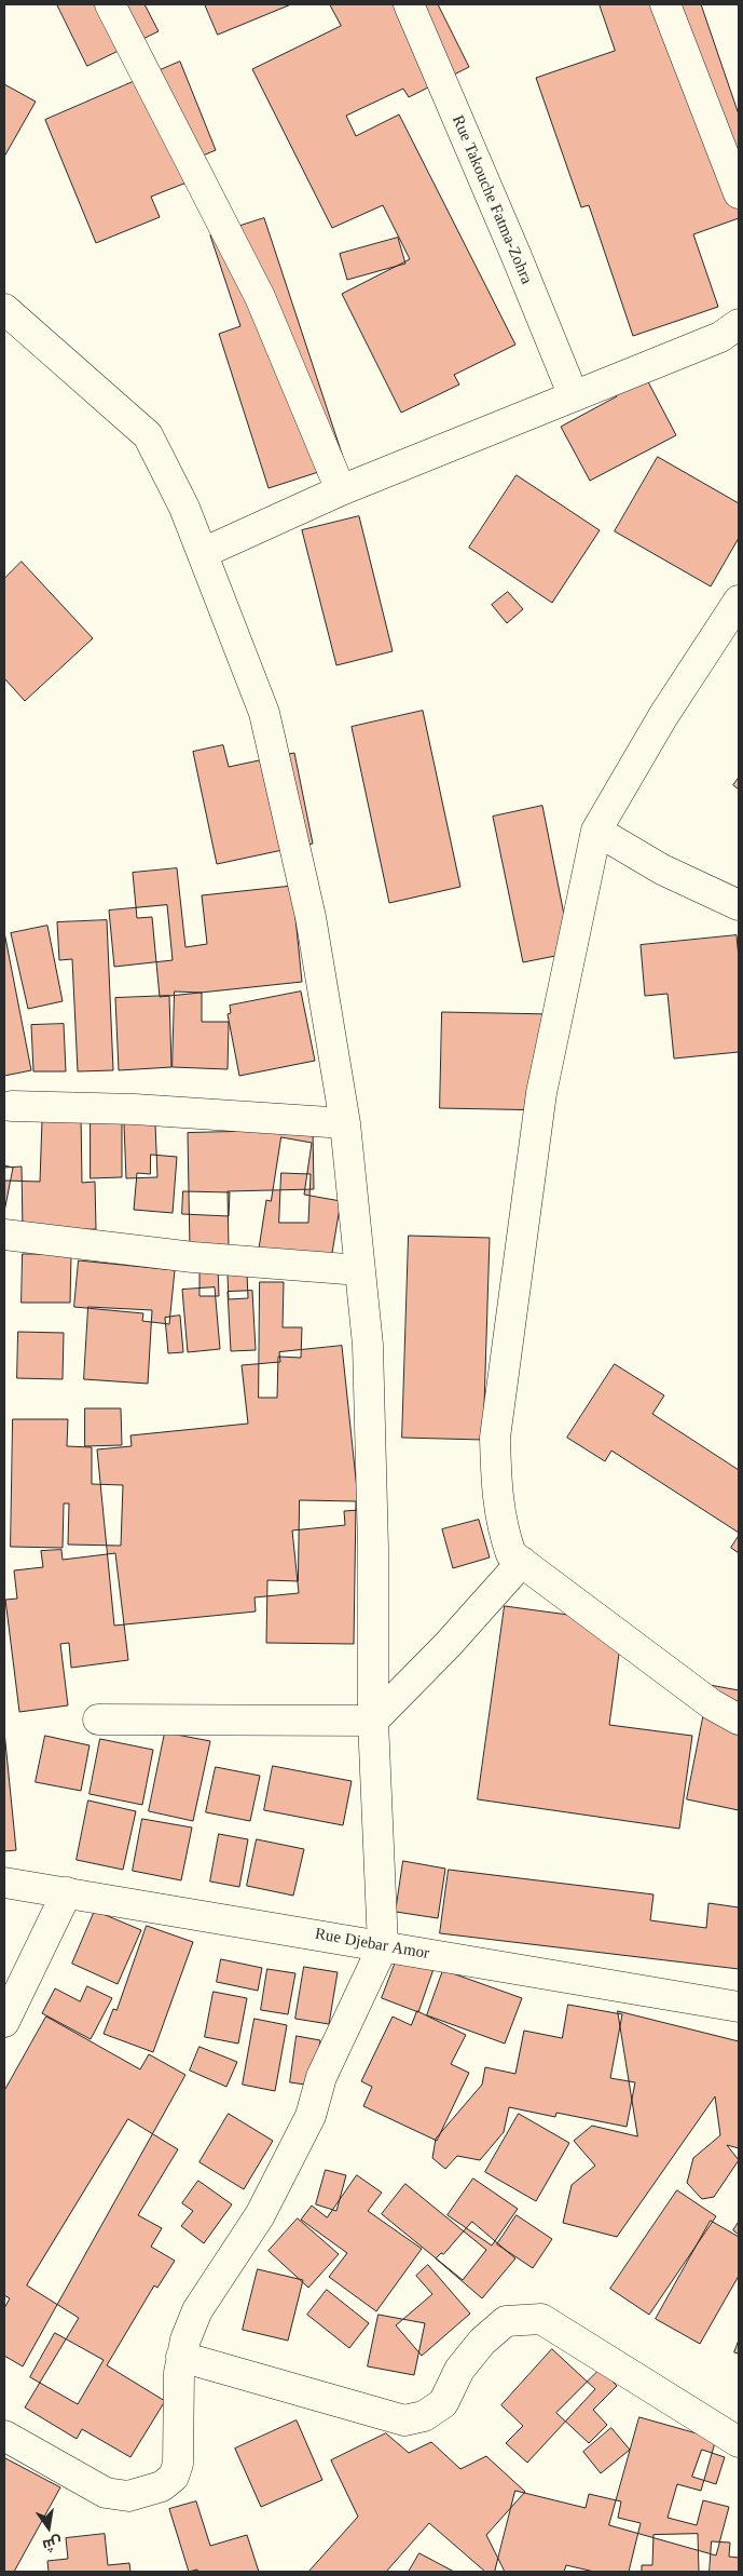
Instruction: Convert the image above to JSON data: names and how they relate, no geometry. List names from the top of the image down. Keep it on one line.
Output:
{"streets":{"street":["Rue Takouche Fatma-Zohra","Rue Djebar Amor"]},"north":"bottom"}
